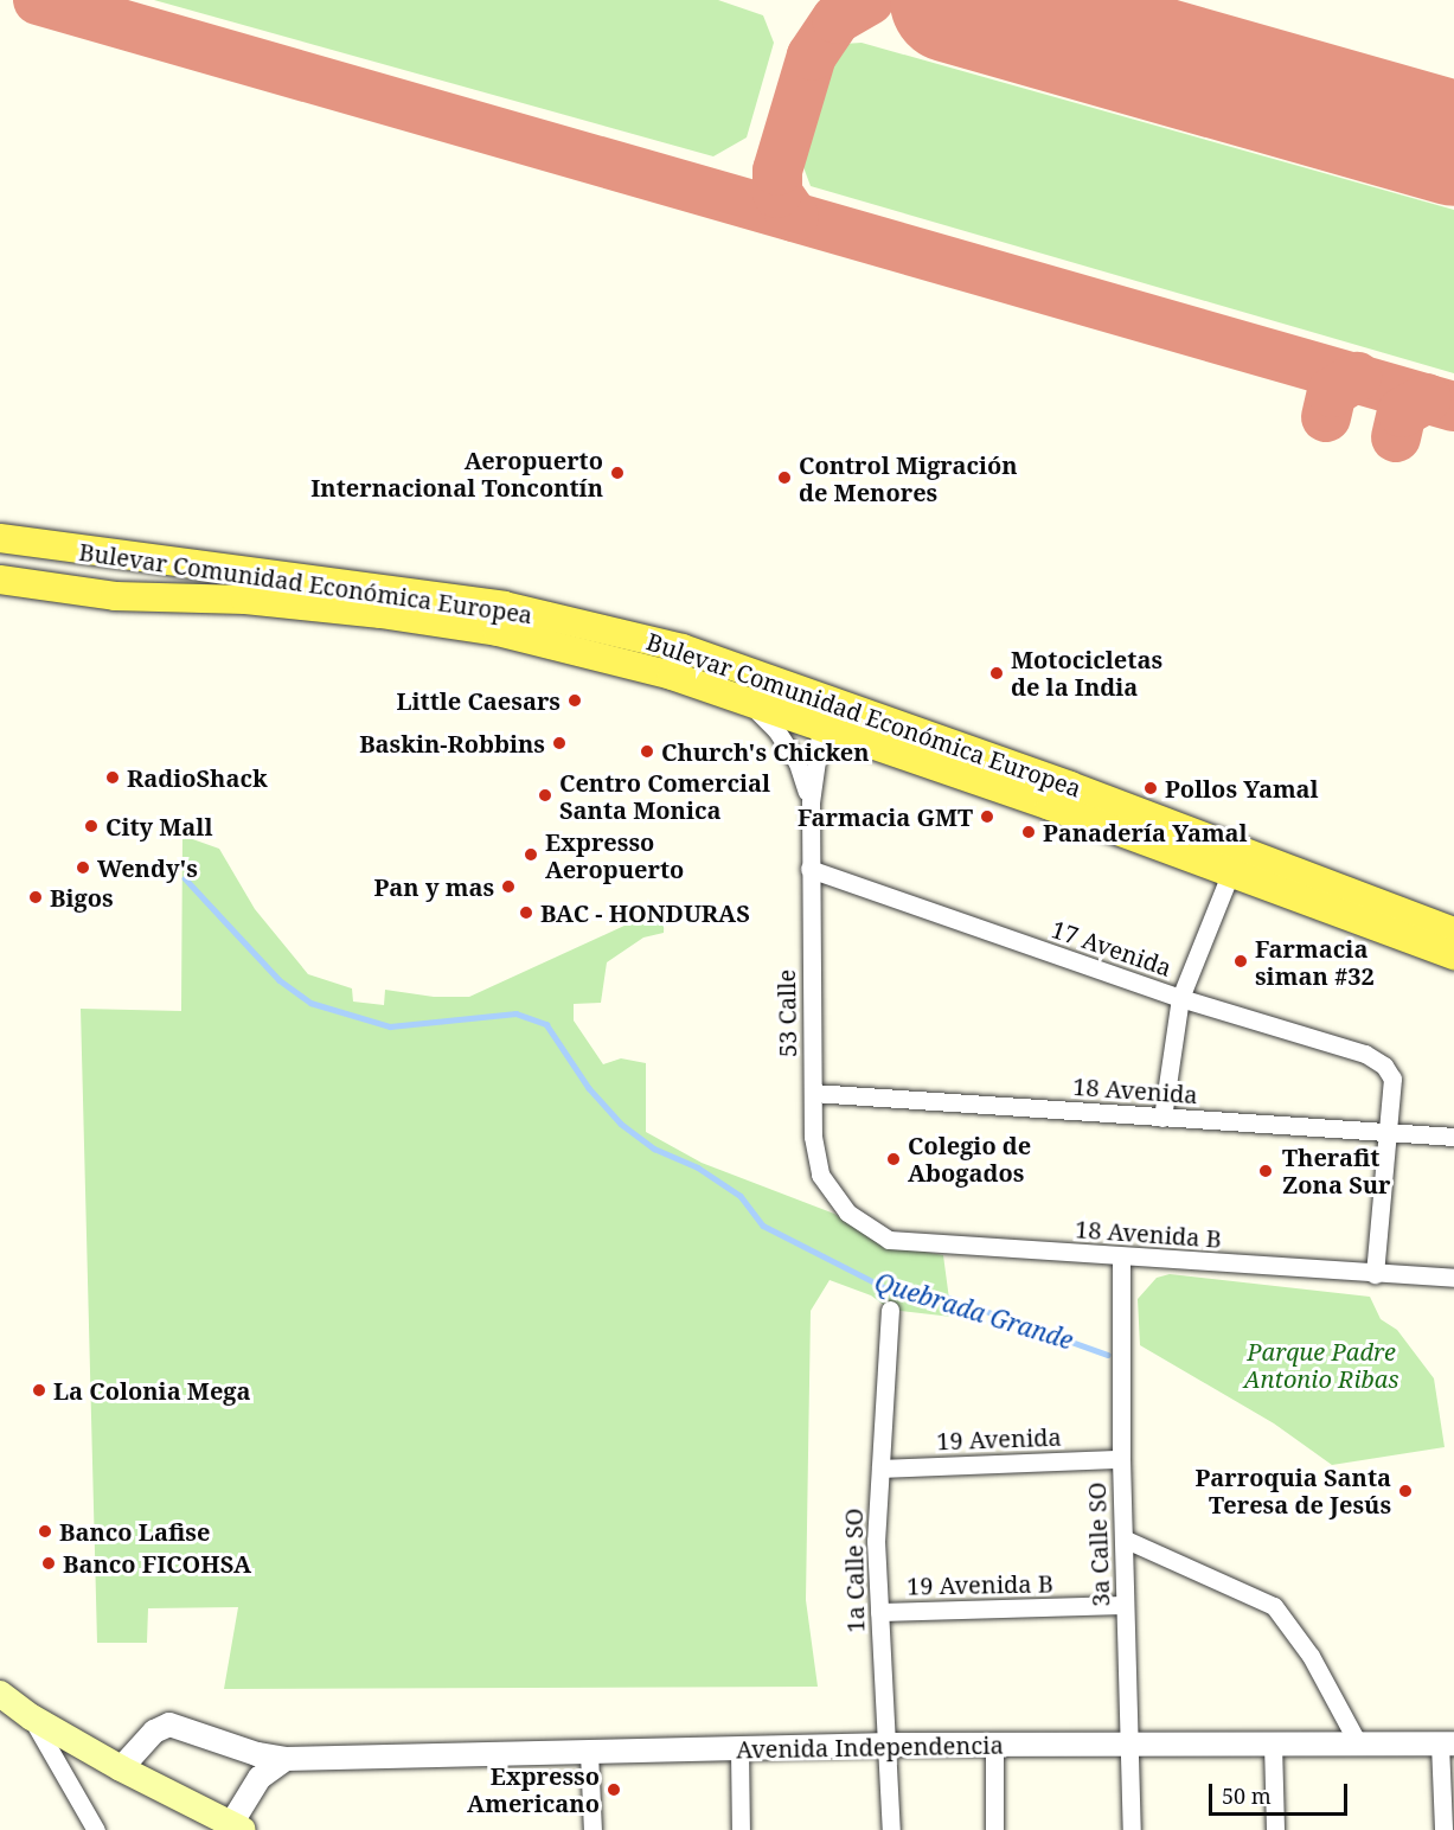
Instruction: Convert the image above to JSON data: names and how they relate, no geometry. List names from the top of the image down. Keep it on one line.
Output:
{"streets":{"main road":["Bulevar Comunidad Económica Europea"],"street":["17 Avenida","53 Calle","18 Avenida","18 Avenida B","19 Avenida","3a Calle SO","1a Calle SO","19 Avenida B","Avenida Independencia"]},"crossings":[["Bulevar Comunidad Económica Europea","53 Calle"],["17 Avenida","53 Calle"],["17 Avenida","18 Avenida"],["53 Calle","18 Avenida"],["53 Calle","18 Avenida B"],["18 Avenida B","3a Calle SO"],["19 Avenida","3a Calle SO"],["19 Avenida","1a Calle SO"],["3a Calle SO","19 Avenida B"],["3a Calle SO","Avenida Independencia"],["1a Calle SO","19 Avenida B"],["1a Calle SO","Avenida Independencia"]],"water":["Quebrada Grande"],"parks":["Parque Padre Antonio Ribas"],"places":["Aeropuerto Internacional Toncontín","Control Migración de Menores","Motocicletas de la India","Little Caesars","Baskin-Robbins","Church's Chicken","RadioShack","Pollos Yamal","Centro Comercial Santa Monica","Farmacia GMT","City Mall","Panadería Yamal","Expresso Aeropuerto","Wendy's","Pan y mas","Bigos","BAC - HONDURAS","Farmacia siman #32","Colegio de Abogados","Therafit Zona Sur","La Colonia Mega","Parroquia Santa Teresa de Jesús","Banco Lafise","Banco FICOHSA","Expresso Americano"],"scale_bar":"50 m"}
